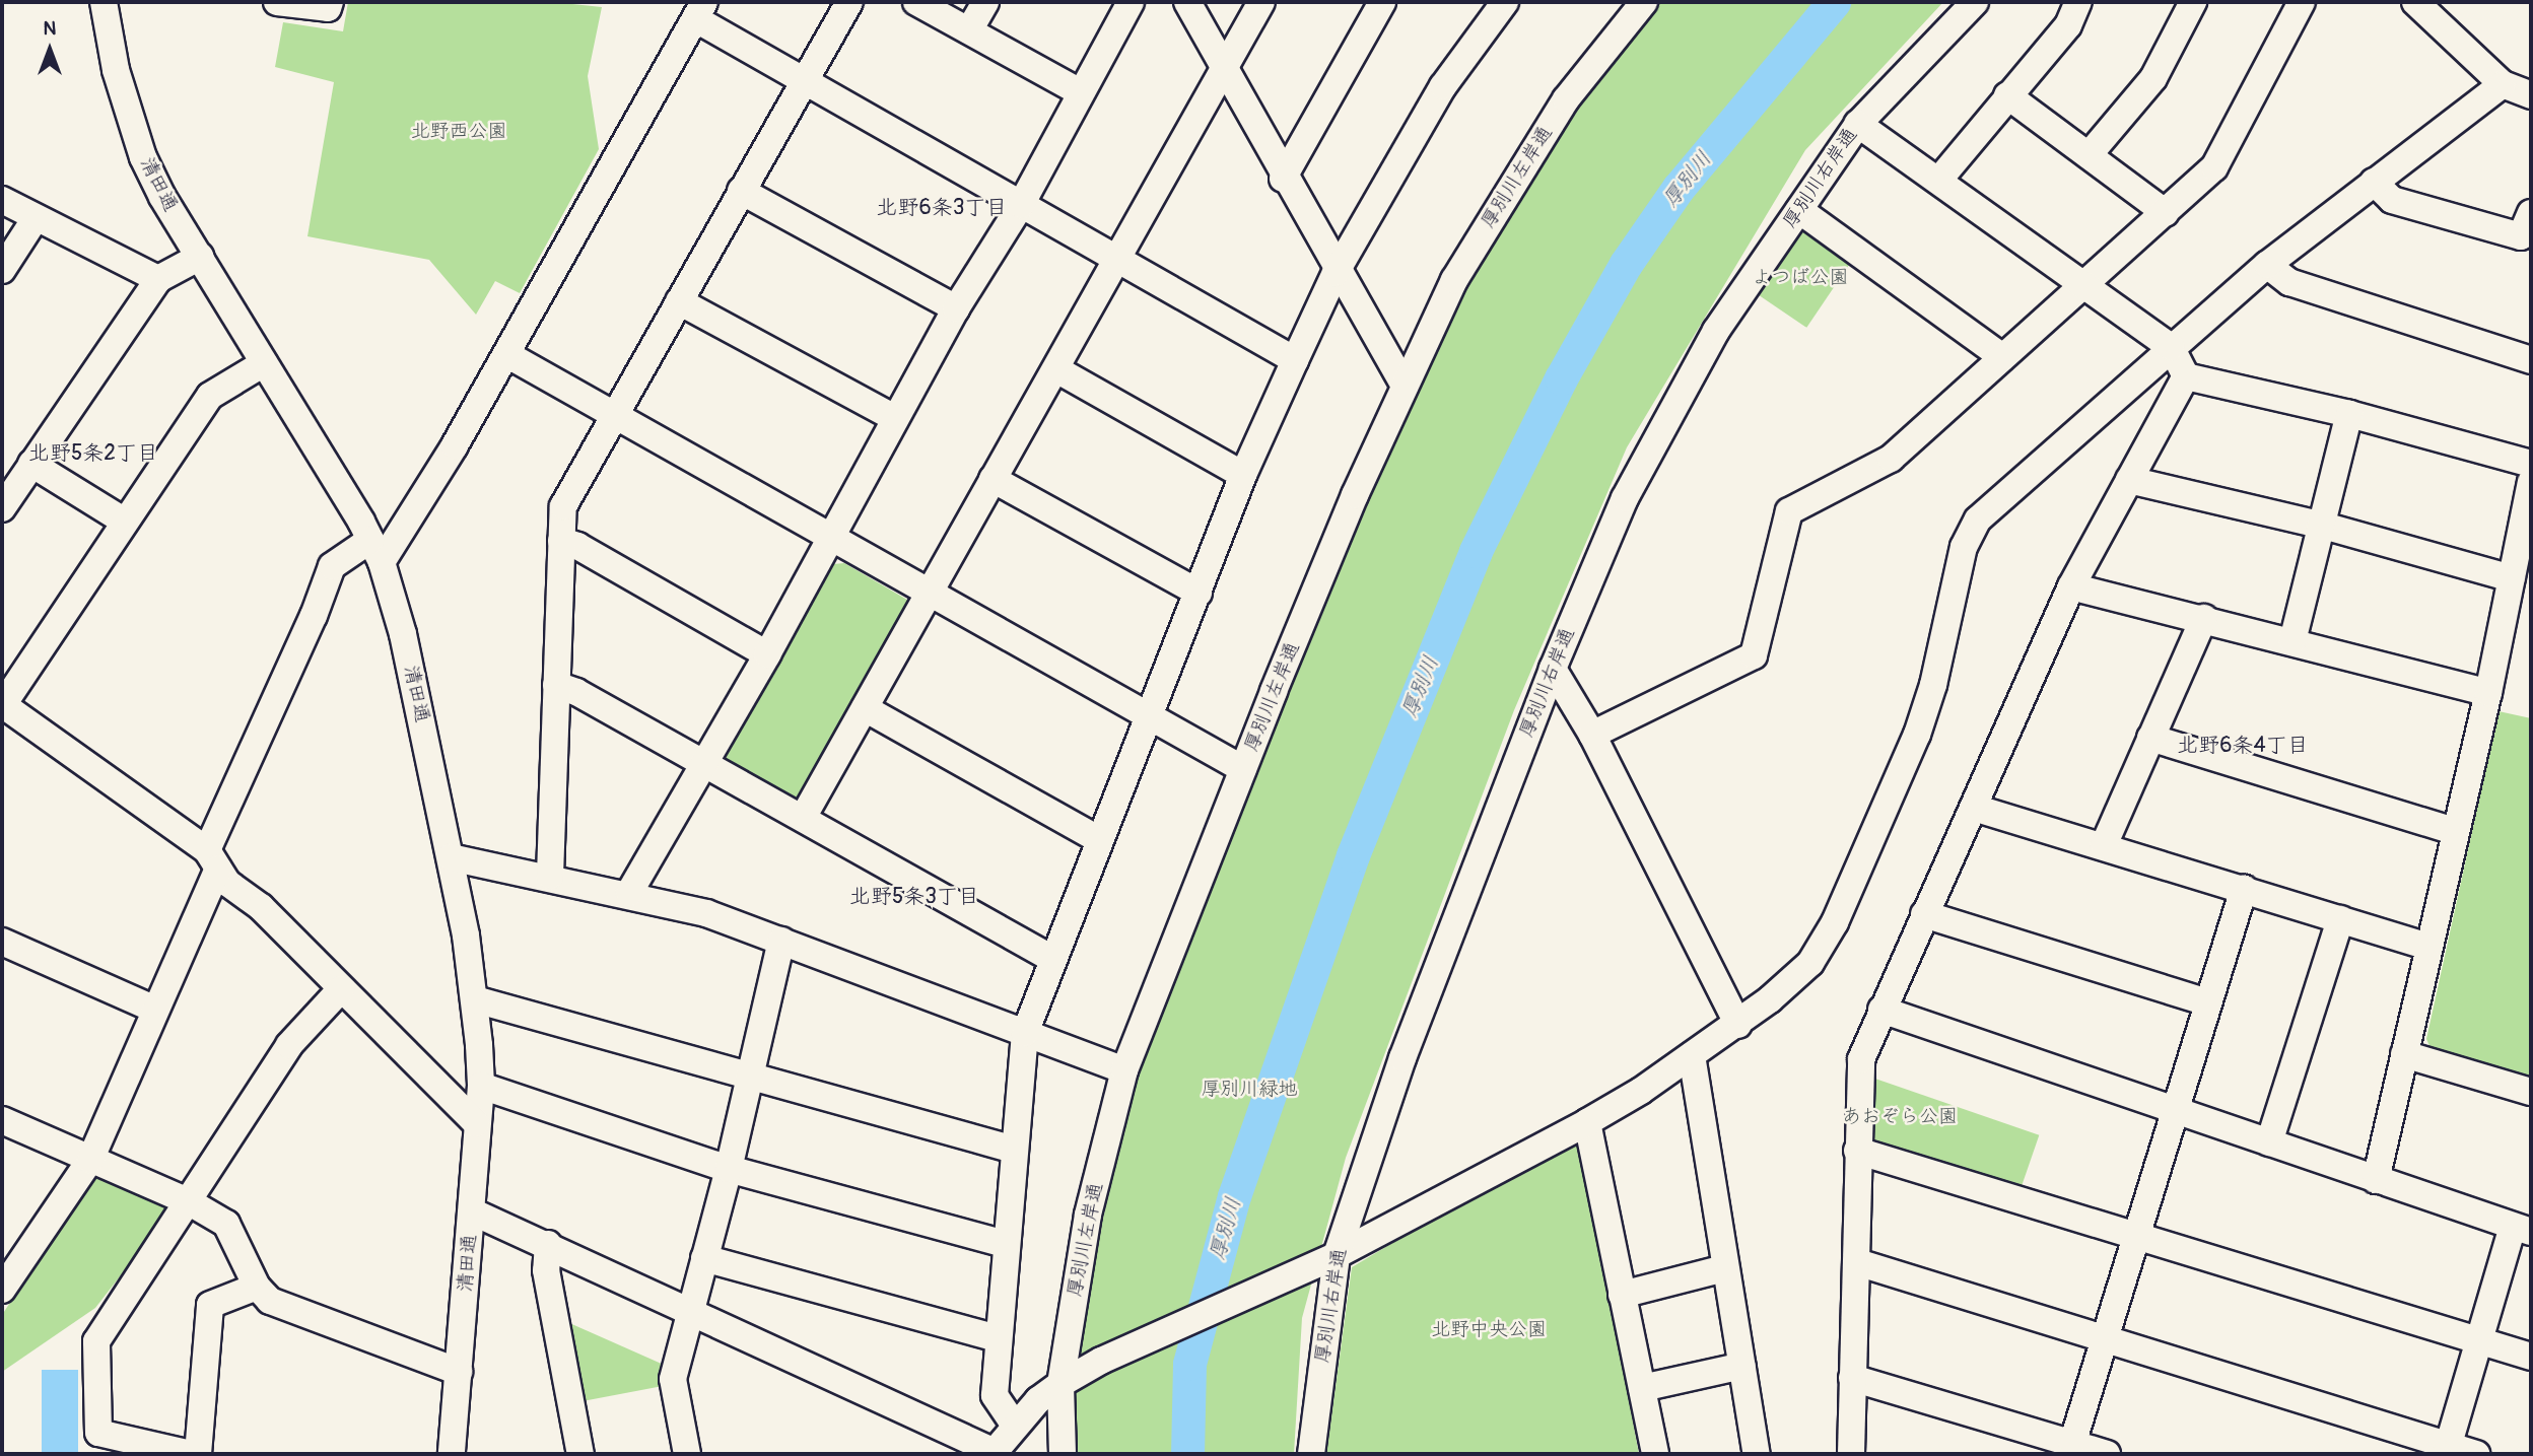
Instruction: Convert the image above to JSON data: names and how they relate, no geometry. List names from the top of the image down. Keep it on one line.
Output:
{"streets":{"street":["厚別川左岸通","厚別川右岸通","清田通"]},"districts":["北野6条3丁目","北野5条2丁目","北野6条4丁目","北野5条3丁目"],"water":["厚別川"],"parks":["北野西公園","よつば公園","厚別川緑地","あおぞら公園","北野中央公園"],"north":"top"}
